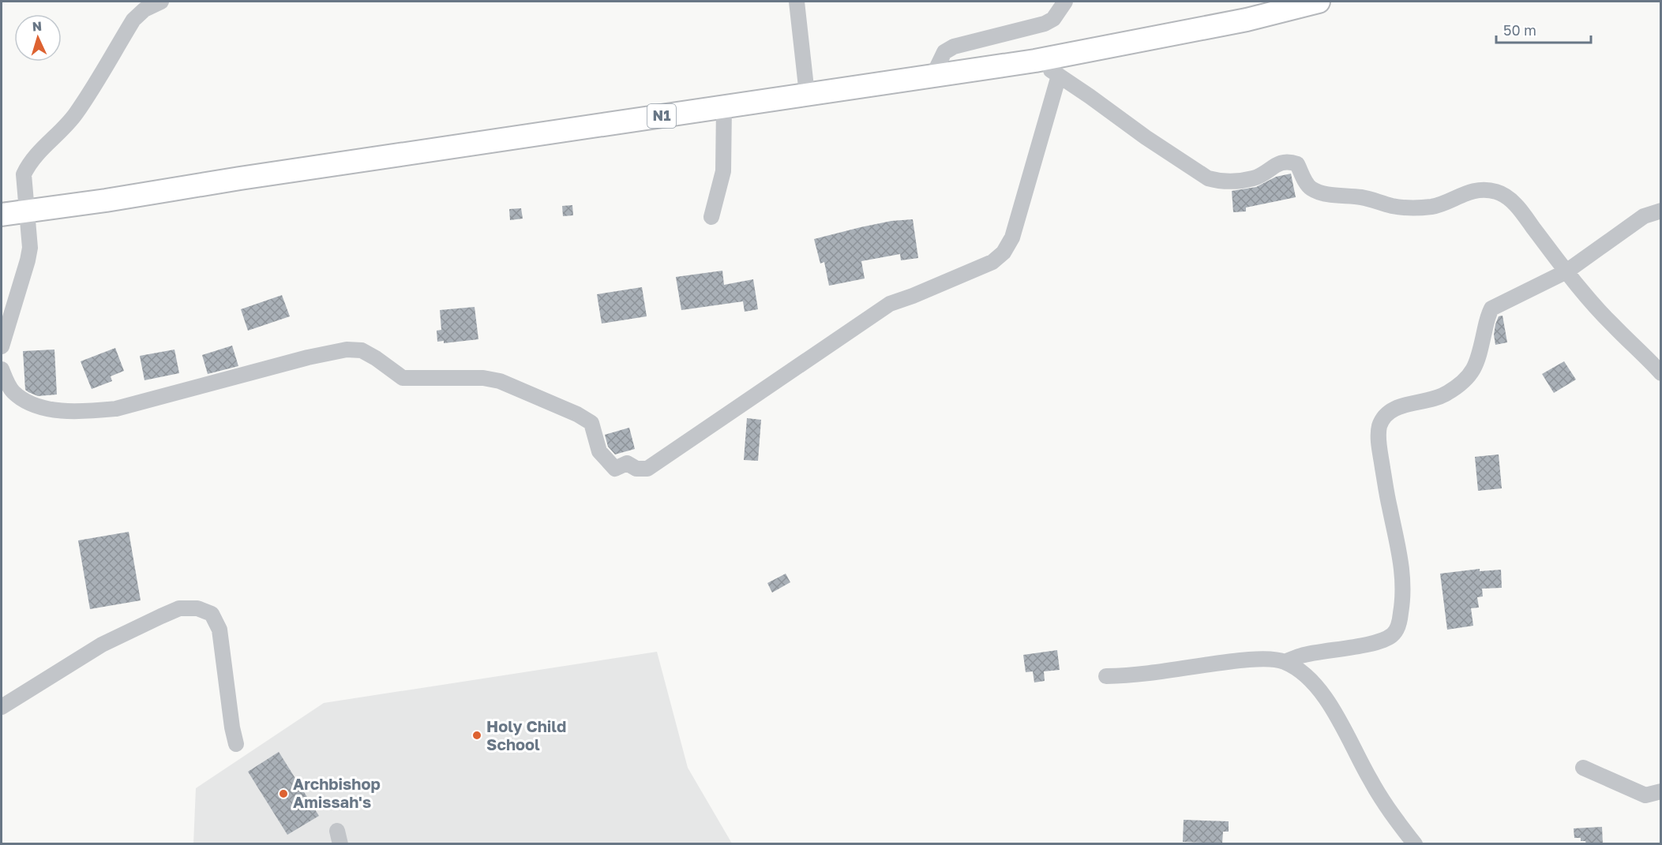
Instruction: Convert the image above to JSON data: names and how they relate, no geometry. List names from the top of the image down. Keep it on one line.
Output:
{"streets":{"highway":["N1"]},"places":["Holy Child School","Archbishop Amissah's"],"scale_bar":"50 m","north":"top"}
